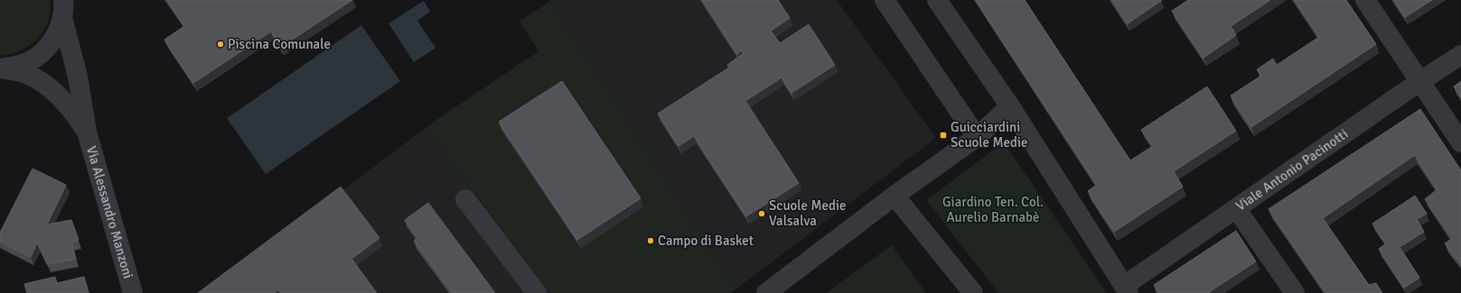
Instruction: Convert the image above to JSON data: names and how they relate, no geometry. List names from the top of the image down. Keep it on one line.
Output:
{"streets":{"street":["Viale Antonio Pacinotti","Via Alessandro Manzoni"]},"parks":["Giardino Ten. Col. Aurelio Barnabè"],"places":{"other":["Piscina Comunale","Scuole Medie Valsalva","Campo di Basket"],"transit":["Guicciardini Scuole Medie"]}}
